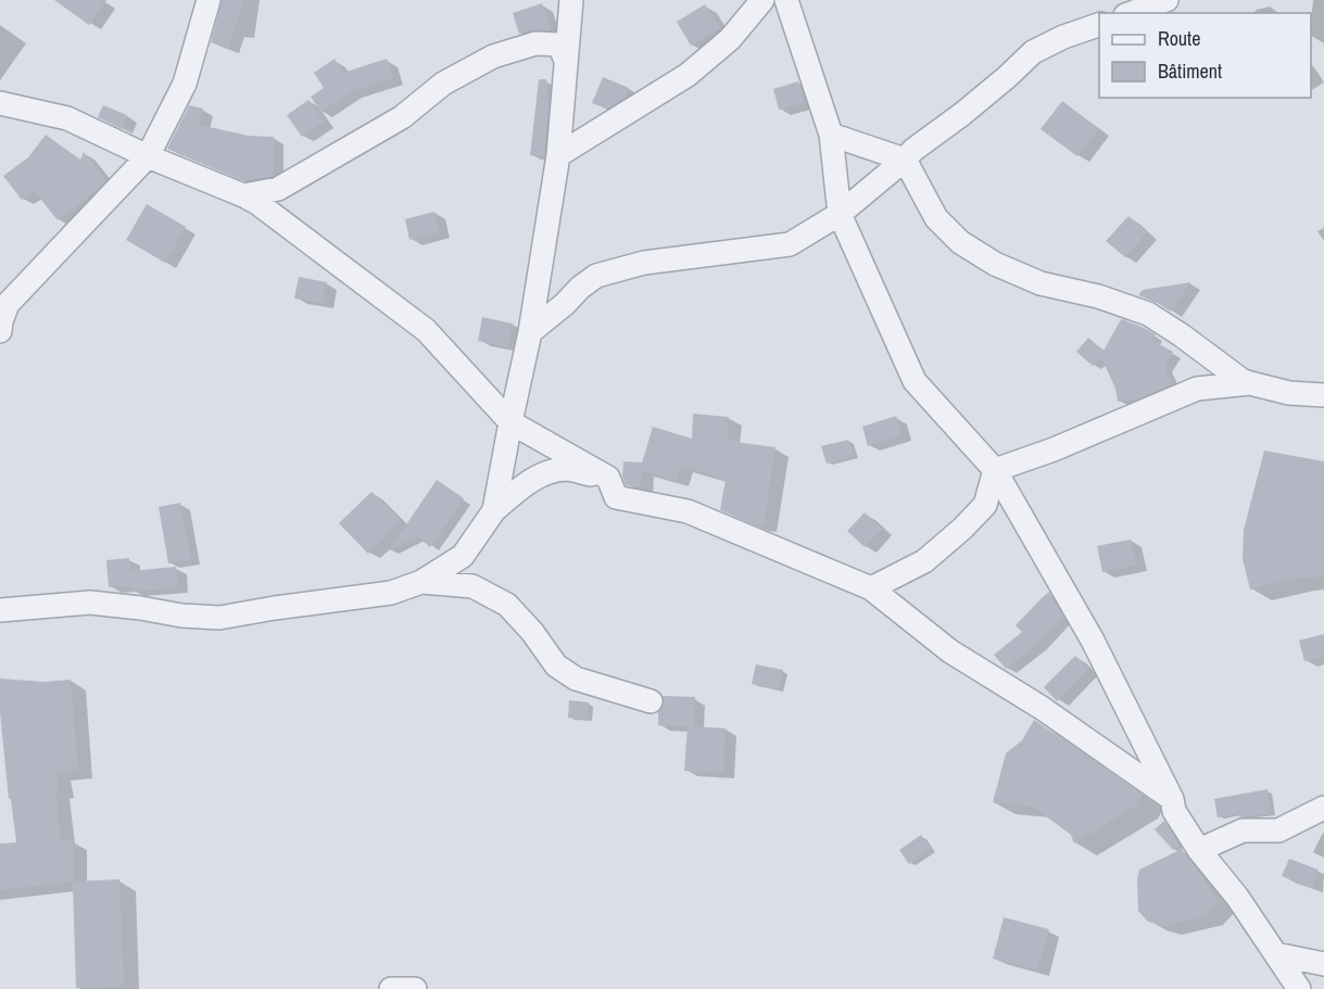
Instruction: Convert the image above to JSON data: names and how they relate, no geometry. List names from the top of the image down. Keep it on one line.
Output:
{"legend":["Route","Bâtiment"]}
